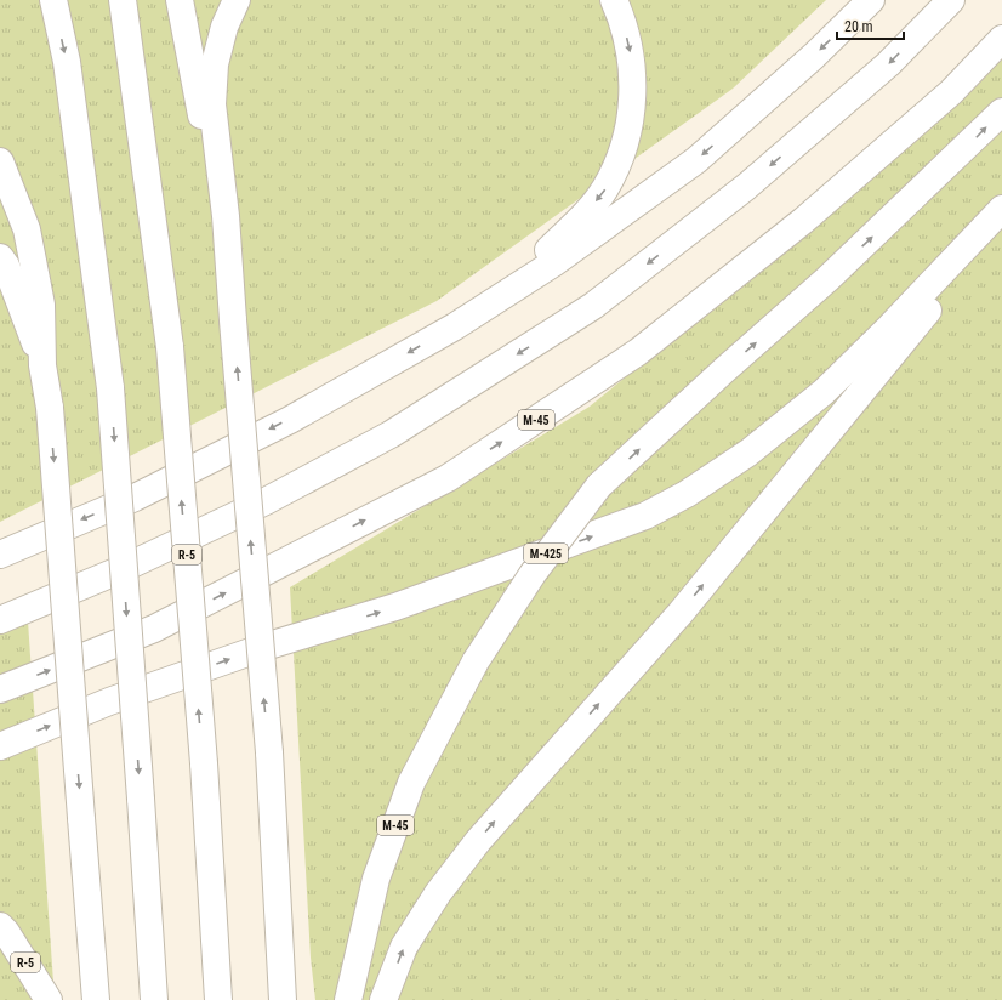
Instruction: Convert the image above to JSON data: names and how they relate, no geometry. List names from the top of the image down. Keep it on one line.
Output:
{"streets":{"highway":["M-45","M-425","R-5"]},"scale_bar":"20 m"}
